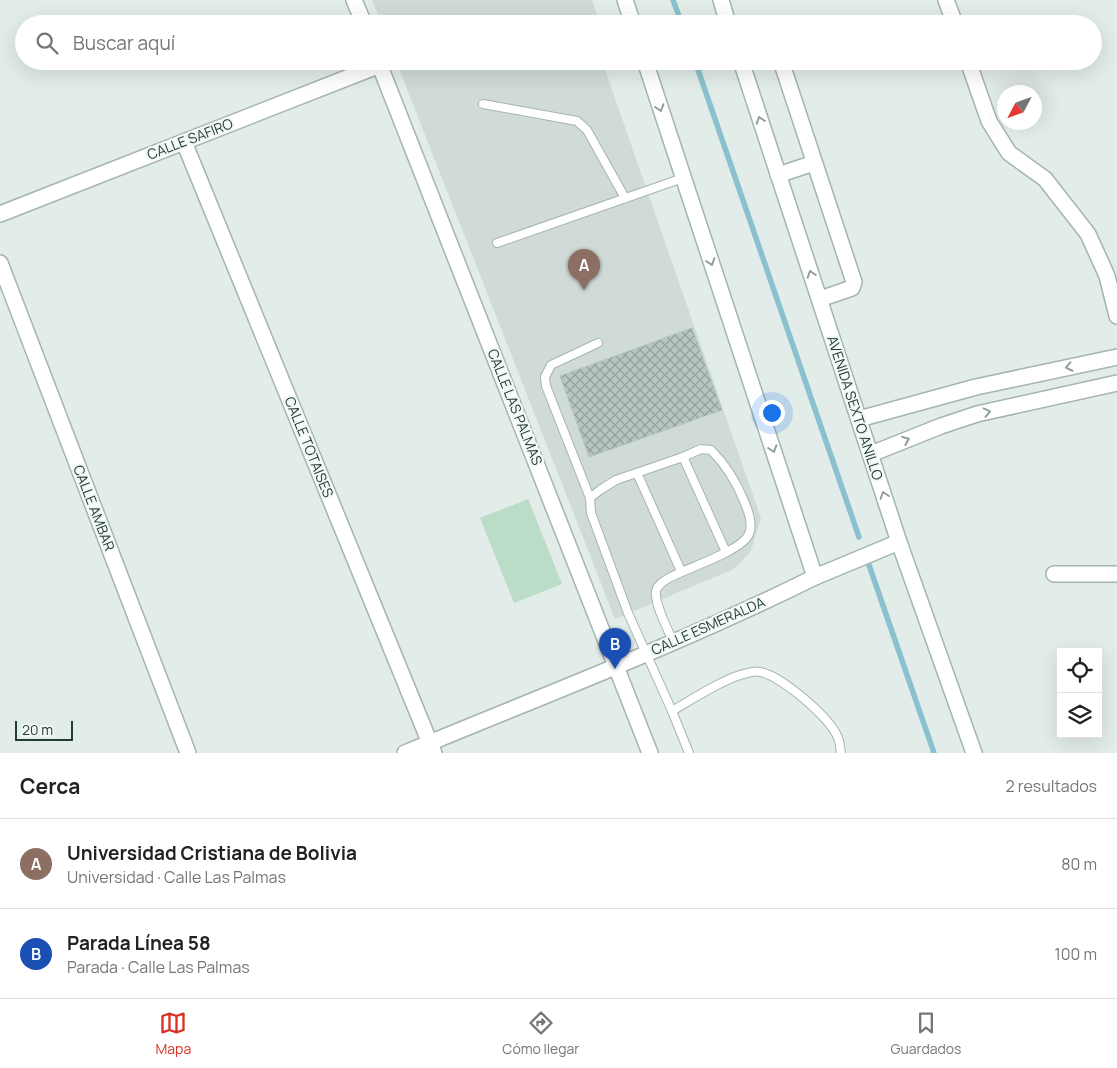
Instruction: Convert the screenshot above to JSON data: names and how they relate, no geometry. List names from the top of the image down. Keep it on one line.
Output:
{"streets":{"street":["CALLE SAFIRO","CALLE LAS PALMAS","AVENIDA SEXTO ANILLO","CALLE TOTAISES","CALLE AMBAR","CALLE ESMERALDA"]},"crossings":[["CALLE SAFIRO","CALLE TOTAISES"],["CALLE LAS PALMAS","CALLE ESMERALDA"],["AVENIDA SEXTO ANILLO","CALLE ESMERALDA"],["CALLE TOTAISES","CALLE ESMERALDA"]],"scale_bar":"20 m","north":"bottom left","page":{"search":"Buscar aquí","pins":["A","B"],"scale":"20 m","heading":["Cerca","2 resultados"],"list":[{"mark":"A","name":"Universidad Cristiana de Bolivia","note":"Universidad · Calle Las Palmas","value":"80 m"},{"mark":"B","name":"Parada Línea 58","note":"Parada · Calle Las Palmas","value":"100 m"}],"nav":["Mapa","Cómo llegar","Guardados"]}}
